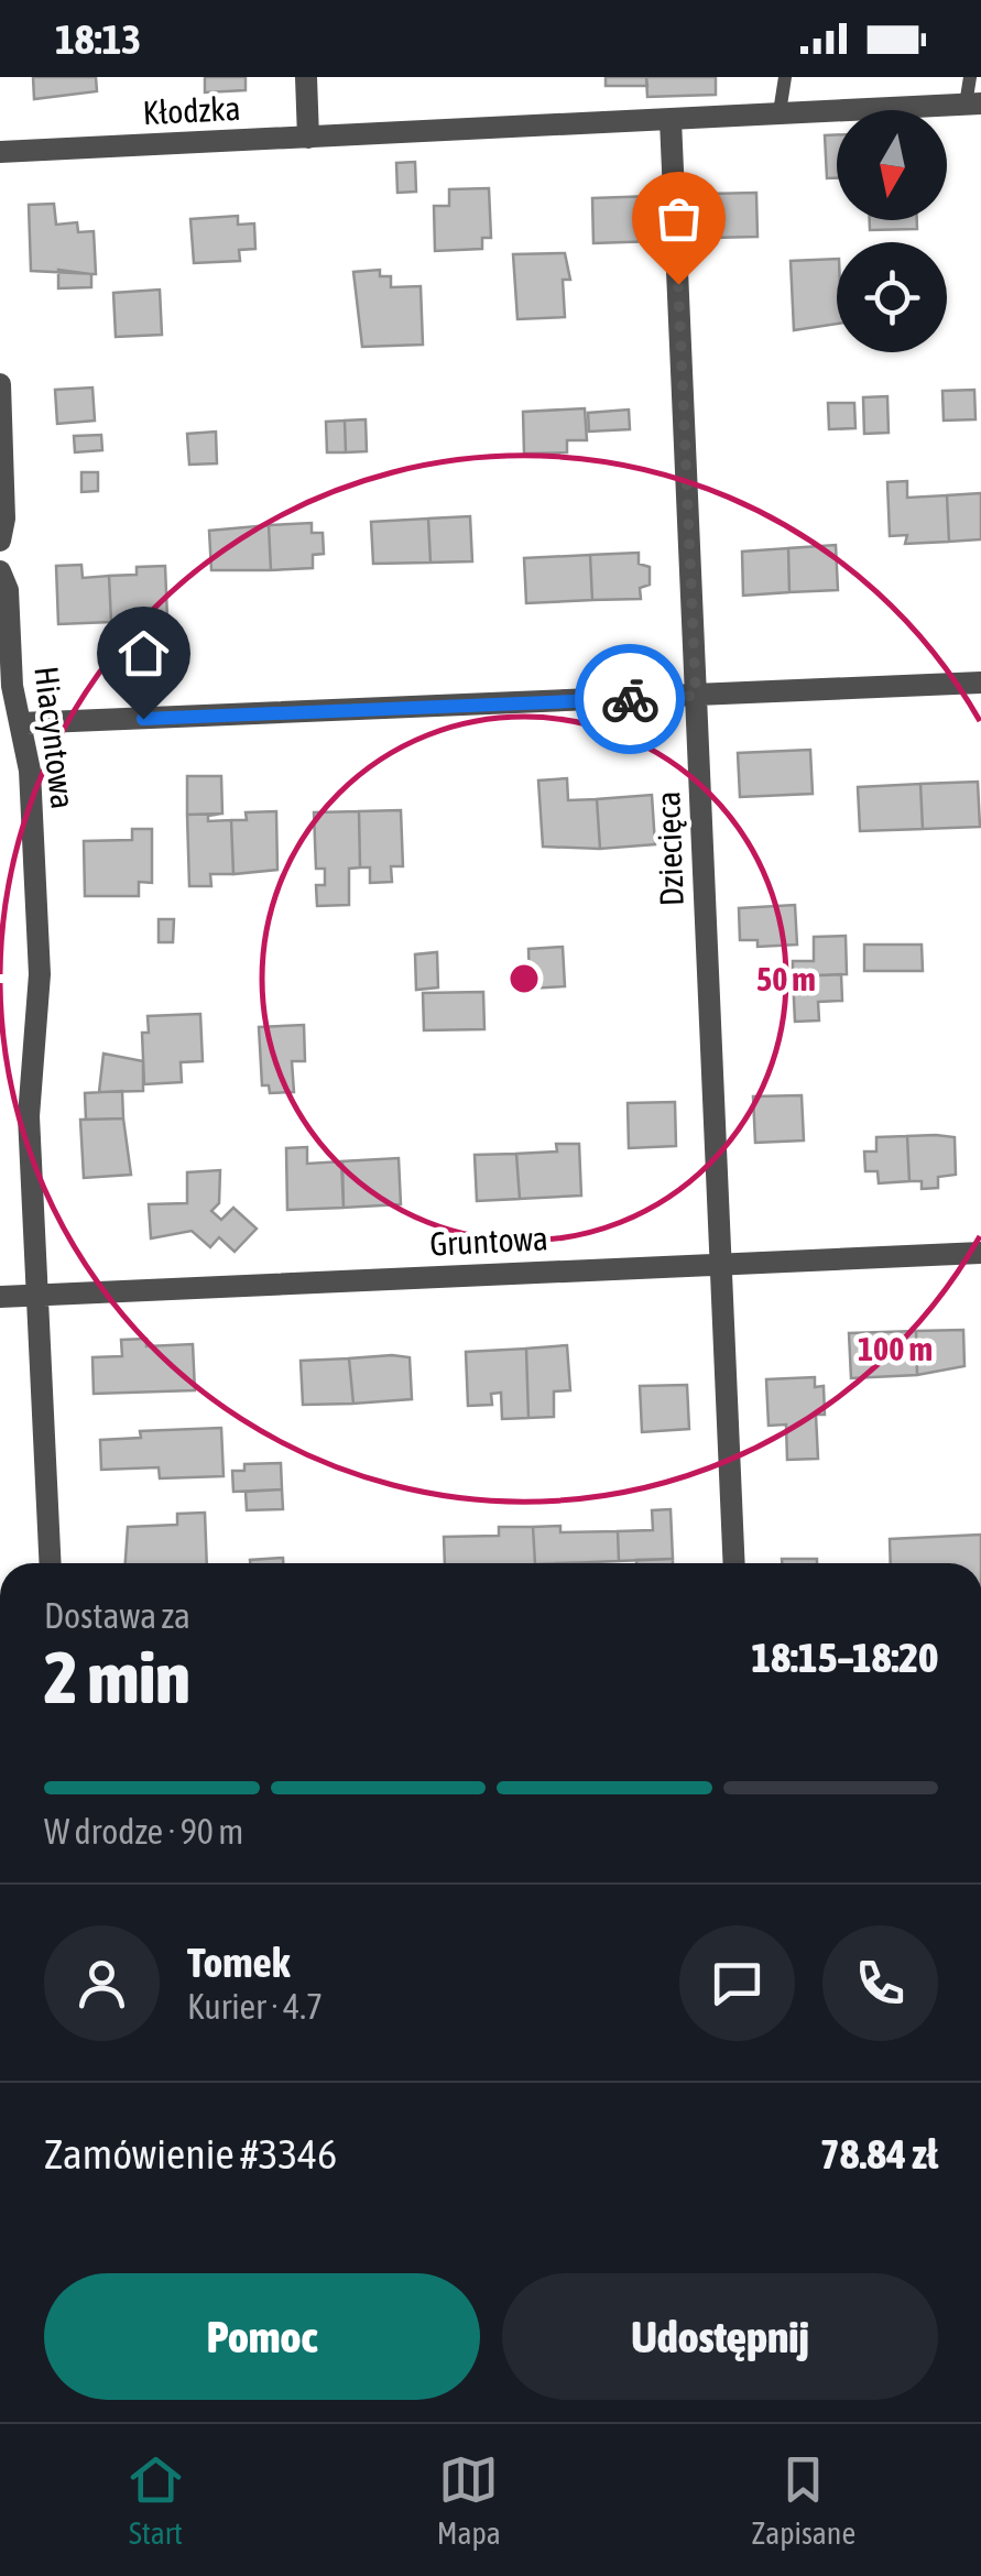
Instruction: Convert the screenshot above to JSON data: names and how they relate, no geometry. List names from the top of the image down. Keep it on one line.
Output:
{"streets":{"street":["Kłodzka","Hiacyntowa","Dziecięca","Gruntowa"]},"crossings":[["Kłodzka","Dziecięca"],["Hiacyntowa","Gruntowa"],["Dziecięca","Gruntowa"]],"north":"bottom","page":{"status":"18:13","heading":["2 min","Dostawa za","18:15–18:20"],"panel":["Tomek","Kurier · 4.7","Zamówienie #3346","78.84 zł"],"bar":"W drodze · 90 m","buttons":["Pomoc","Udostępnij"],"tabs":["Start","Mapa","Zapisane"]},"rings":["50 m","100 m"]}
